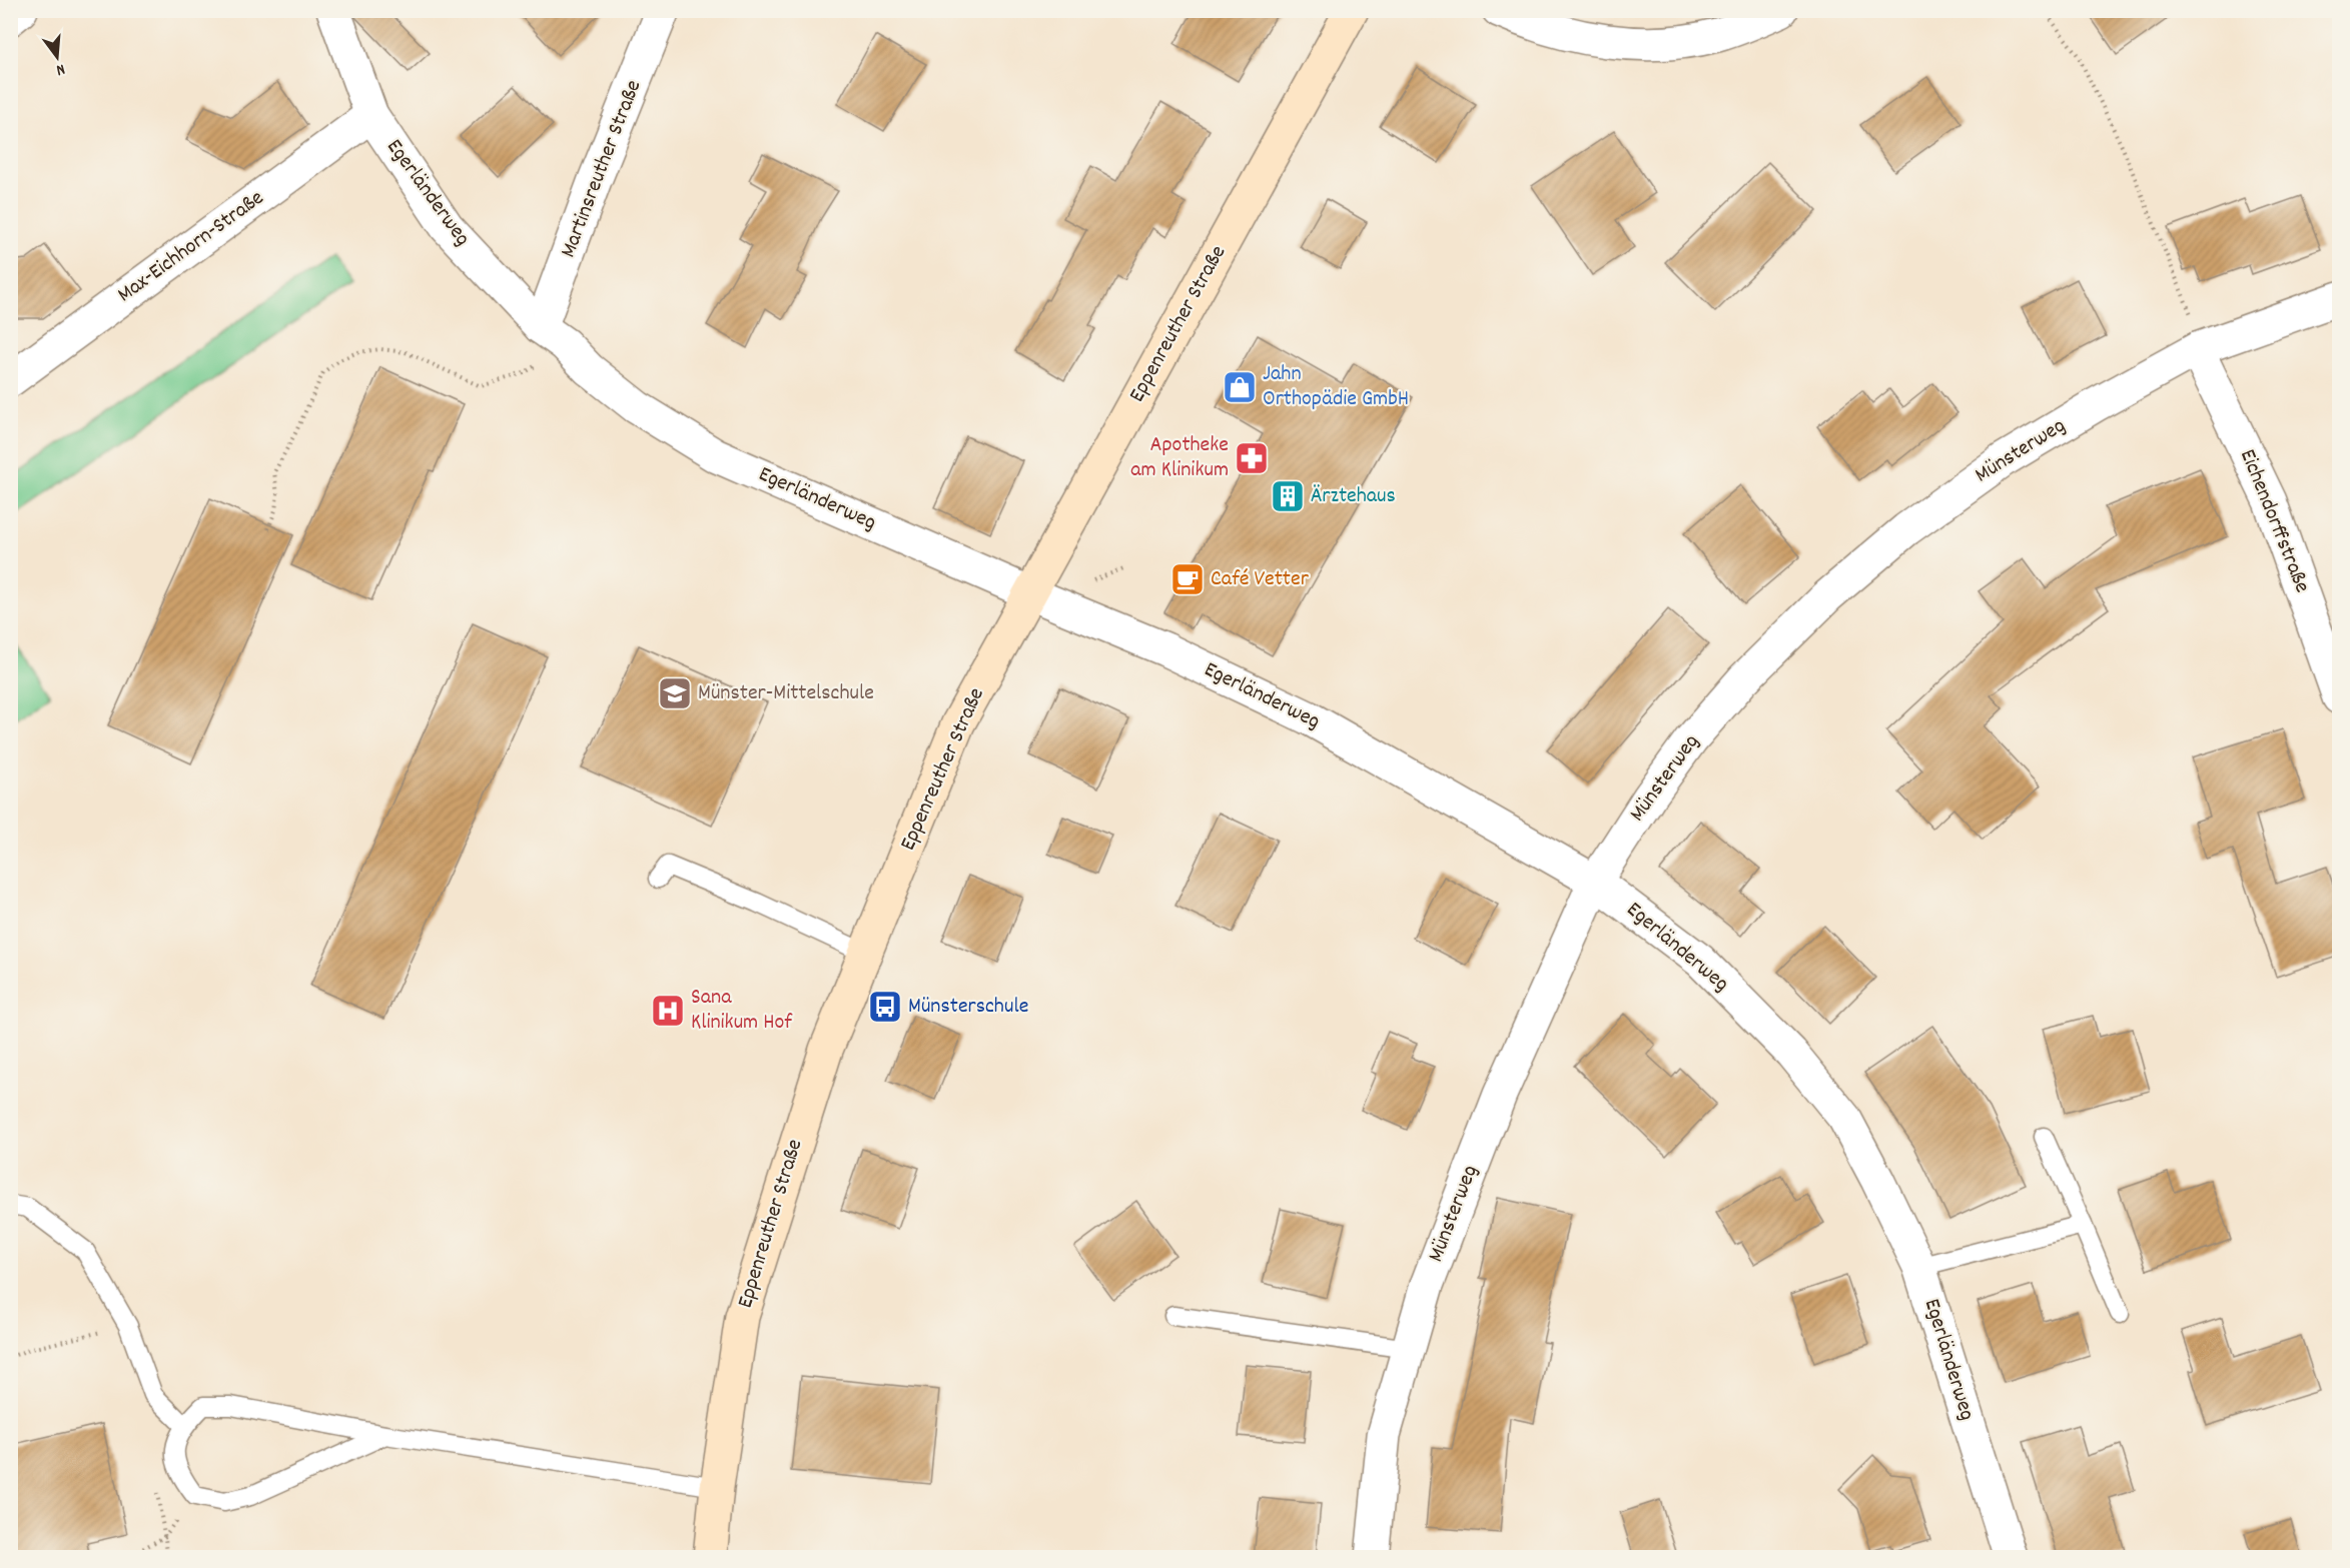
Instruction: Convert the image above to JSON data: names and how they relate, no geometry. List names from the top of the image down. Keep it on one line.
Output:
{"streets":{"main road":["Eppenreuther Straße"],"street":["Martinsreuther Straße","Egerländerweg","Max-Eichhorn-Straße","Münsterweg","Eichendorffstraße"]},"crossings":[["Martinsreuther Straße","Egerländerweg"],["Egerländerweg","Max-Eichhorn-Straße"],["Egerländerweg","Eppenreuther Straße"],["Egerländerweg","Münsterweg"],["Münsterweg","Eichendorffstraße"]],"places":{"shop":["Jahn Orthopädie GmbH"],"pharmacy":["Apotheke am Klinikum"],"building":["Ärztehaus"],"cafe":["Café Vetter"],"school or university":["Münster-Mittelschule"],"bus stop":["Münsterschule"],"hospital":["Sana Klinikum Hof"]},"north":"bottom"}
